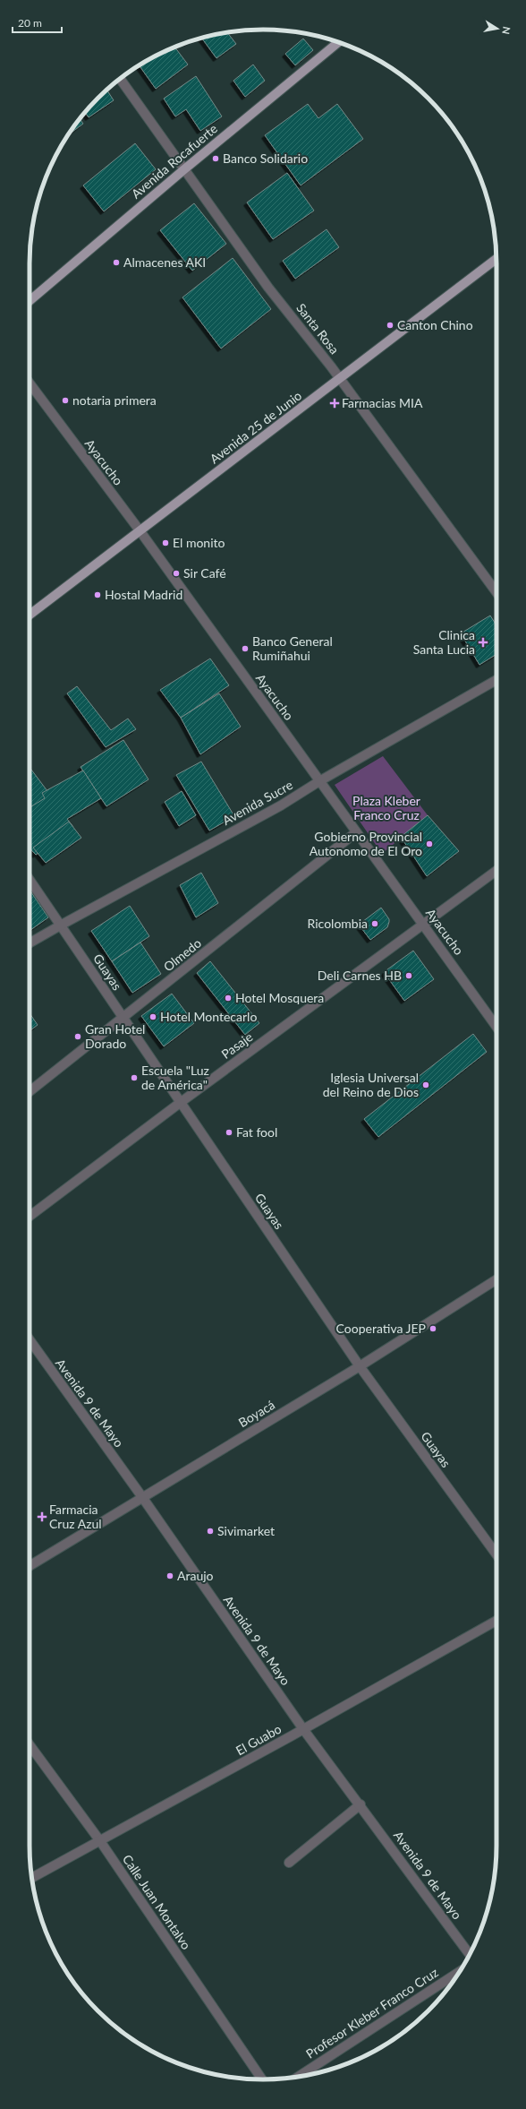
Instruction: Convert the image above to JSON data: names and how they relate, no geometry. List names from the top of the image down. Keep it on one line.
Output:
{"streets":{"main road":["Avenida Rocafuerte","Avenida 25 de Junio"],"street":["Santa Rosa","Ayacucho","Avenida Sucre","Olmedo","Guayas","Pasaje","Avenida 9 de Mayo","Boyacá","El Guabo","Calle Juan Montalvo","Profesor Kleber Franco Cruz"]},"crossings":[["Avenida Rocafuerte","Santa Rosa"],["Santa Rosa","Avenida 25 de Junio"],["Avenida 25 de Junio","Ayacucho"],["Ayacucho","Avenida Sucre"],["Ayacucho","Olmedo"],["Ayacucho","Pasaje"],["Avenida Sucre","Guayas"],["Olmedo","Guayas"],["Guayas","Pasaje"],["Guayas","Boyacá"],["Avenida 9 de Mayo","Boyacá"],["Avenida 9 de Mayo","El Guabo"],["El Guabo","Calle Juan Montalvo"]],"parks":["Plaza Kleber Franco Cruz"],"places":{"other":["Banco Solidario","Almacenes AKI","Canton Chino","notaria primera","El monito","Sir Café","Hostal Madrid","Banco General Rumiñahui","Gobierno Provincial Autonomo de El Oro","Ricolombia","Deli Carnes HB","Hotel Mosquera","Hotel Montecarlo","Gran Hotel Dorado","Escuela \"Luz de América\"","Iglesia Universal del Reino de Dios","Fat fool","Cooperativa JEP","Sivimarket","Araujo"],"health":["Farmacias MIA","Clinica Santa Lucia","Farmacia Cruz Azul"]},"scale_bar":"20 m","north":"right"}
